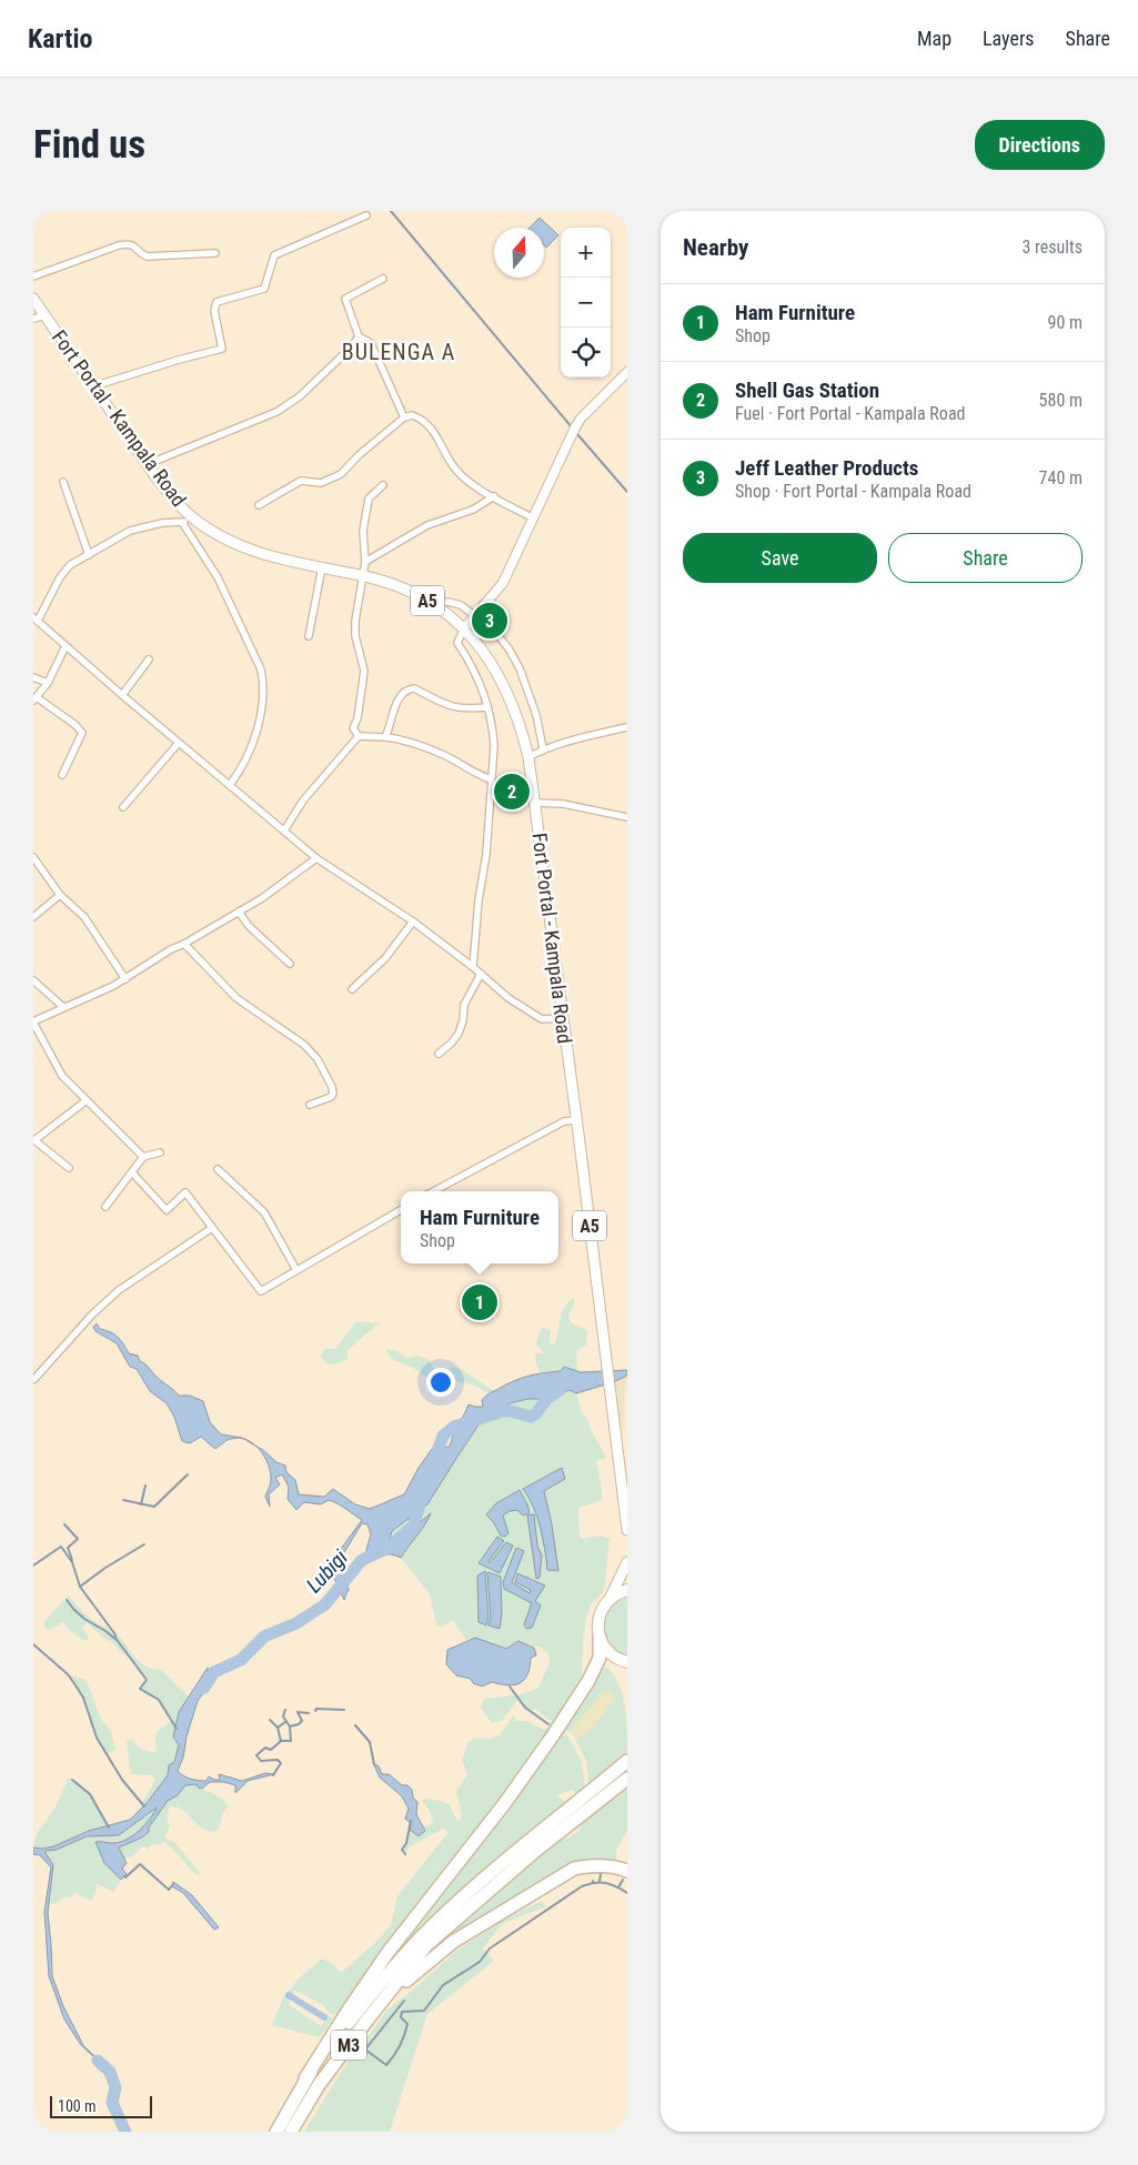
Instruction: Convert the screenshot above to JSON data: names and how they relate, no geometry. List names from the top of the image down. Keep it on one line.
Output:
{"streets":{"highway":["M3"],"main road":["Fort Portal - Kampala Road","A5"]},"districts":["BULENGA A"],"water":["Lubigi"],"scale_bar":"100 m","north":"top","page":{"header":"Kartio","nav":["Map","Layers","Share"],"buttons":["Directions",["Save","Share"]],"title":"Find us","heading":["Nearby","3 results"],"map_buttons":["+","−"],"list":[{"mark":"1","name":"Ham Furniture","note":"Shop","value":"90 m"},{"mark":"2","name":"Shell Gas Station","note":"Fuel · Fort Portal - Kampala Road","value":"580 m"},{"mark":"3","name":"Jeff Leather Products","note":"Shop · Fort Portal - Kampala Road","value":"740 m"}],"pins":["3","2","1"],"popup":["Ham Furniture","Shop"],"scale":"100 m"}}
